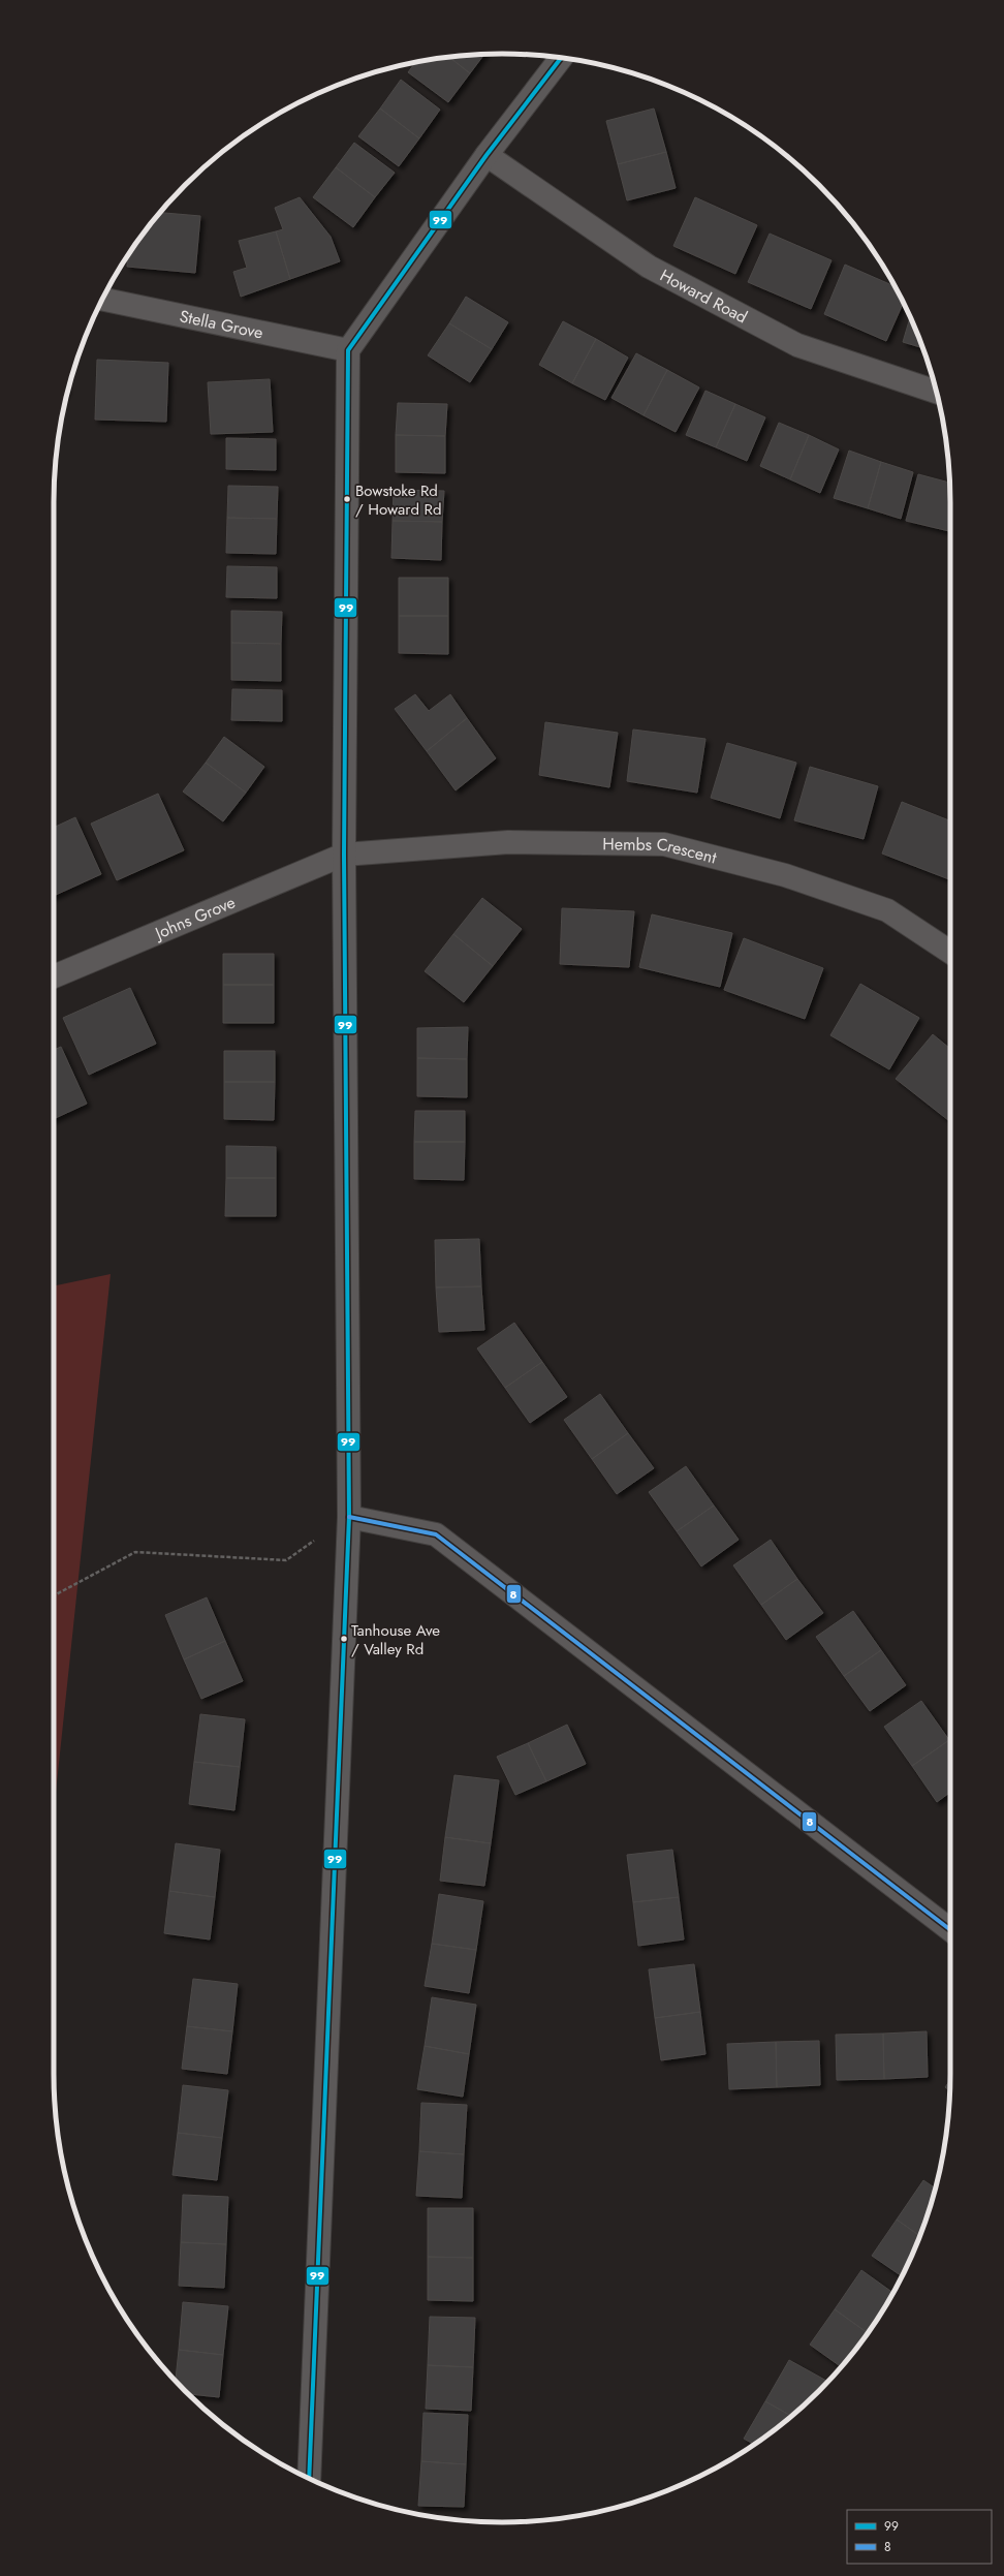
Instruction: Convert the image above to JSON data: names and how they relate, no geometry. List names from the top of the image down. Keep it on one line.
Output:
{"streets":{"street":["Howard Road","Stella Grove","Hembs Crescent","Johns Grove"]},"crossings":[["Hembs Crescent","Johns Grove"]],"places":["Bowstoke Rd / Howard Rd","Tanhouse Ave / Valley Rd"],"lines":["transit line 99","transit line 8"],"legend":["99","8"]}
